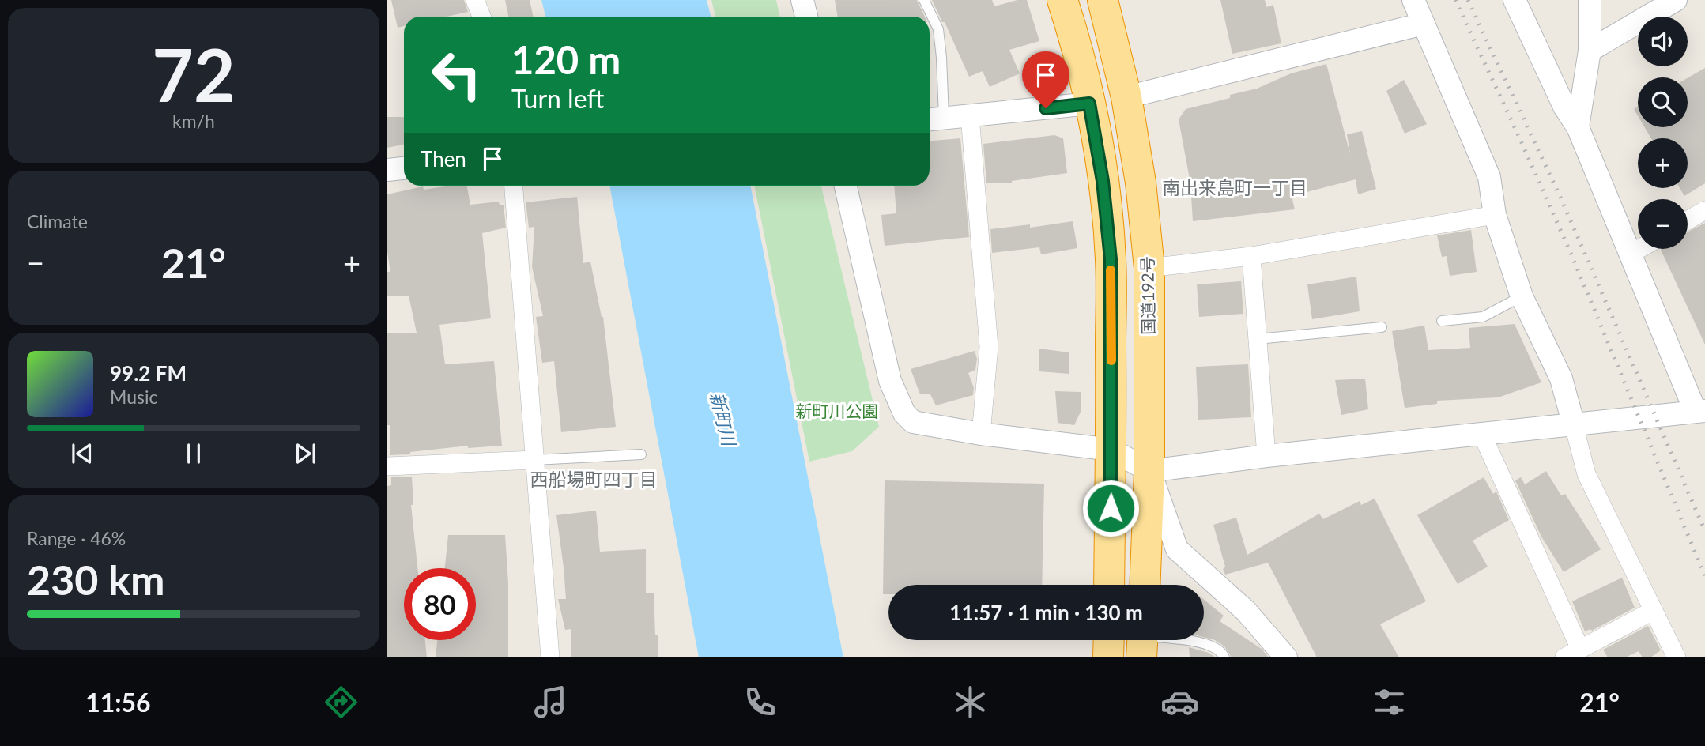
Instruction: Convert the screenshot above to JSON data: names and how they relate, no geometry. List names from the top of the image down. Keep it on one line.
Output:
{"streets":{"highway":["国道192号"]},"districts":["南出来島町一丁目","西船場町四丁目"],"water":["新町川"],"parks":["新町川公園"],"page":{"tile":[["72","km/h"],"Climate",["Range · 46%","230 km"]],"map_buttons":["+","−"],"turn":["120 m","Turn left"],"then":"Then","heat":["−","21°","+"],"song":["99.2 FM","Music"],"limit":"80","trip":"11:57 · 1 min · 130 m","tabs":["11:56","21°"]}}
